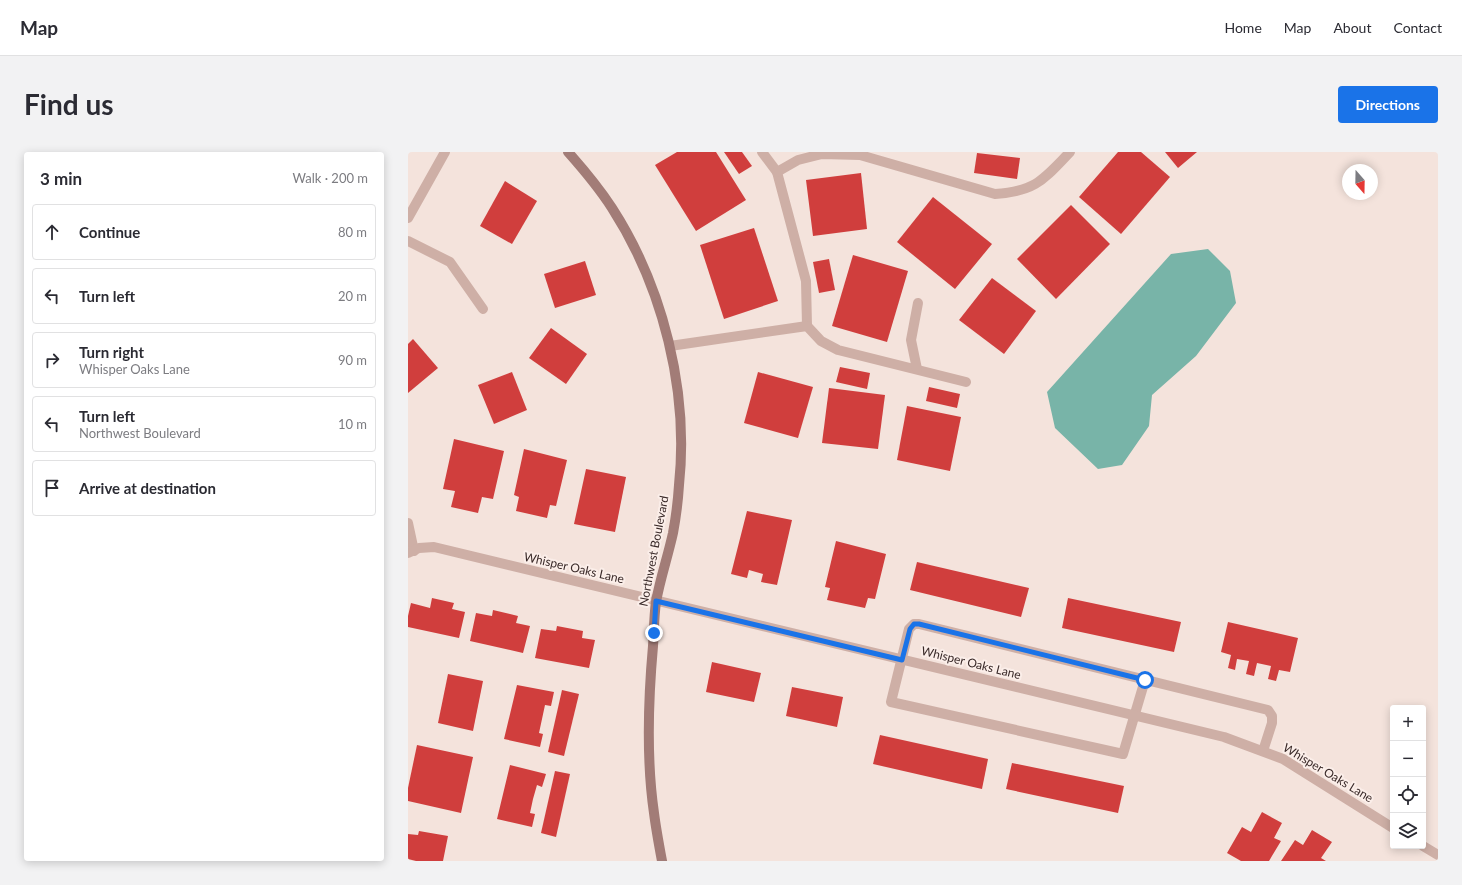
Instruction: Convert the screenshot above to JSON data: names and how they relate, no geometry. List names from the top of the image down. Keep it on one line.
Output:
{"streets":{"street":["Northwest Boulevard","Whisper Oaks Lane"]},"crossings":[["Northwest Boulevard","Whisper Oaks Lane"]],"north":"bottom","page":{"header":"Map","nav":["Home","Map","About","Contact"],"buttons":"Directions","title":"Find us","heading":["3 min","Walk · 200 m"],"list":[["Continue","80 m"],["Turn left","20 m"],["Turn right","Whisper Oaks Lane","90 m"],["Turn left","Northwest Boulevard","10 m"],"Arrive at destination"],"map_buttons":["+","−"]}}
